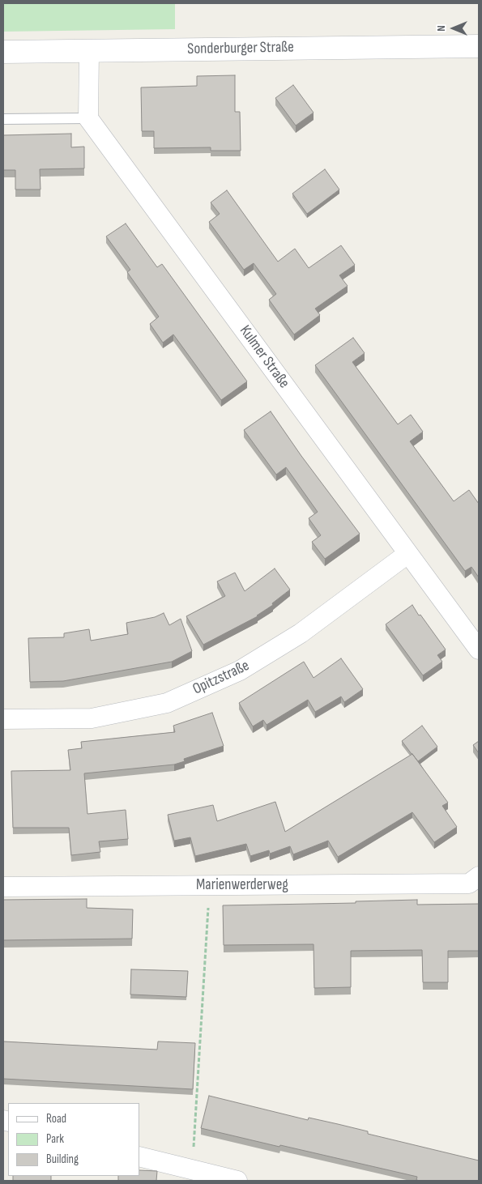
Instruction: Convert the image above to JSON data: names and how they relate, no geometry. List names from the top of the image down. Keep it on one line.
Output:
{"streets":{"street":["Sonderburger Straße","Kulmer Straße","Opitzstraße","Marienwerderweg"]},"crossings":[["Kulmer Straße","Opitzstraße"]],"legend":["Road","Park","Building"],"north":"left"}
